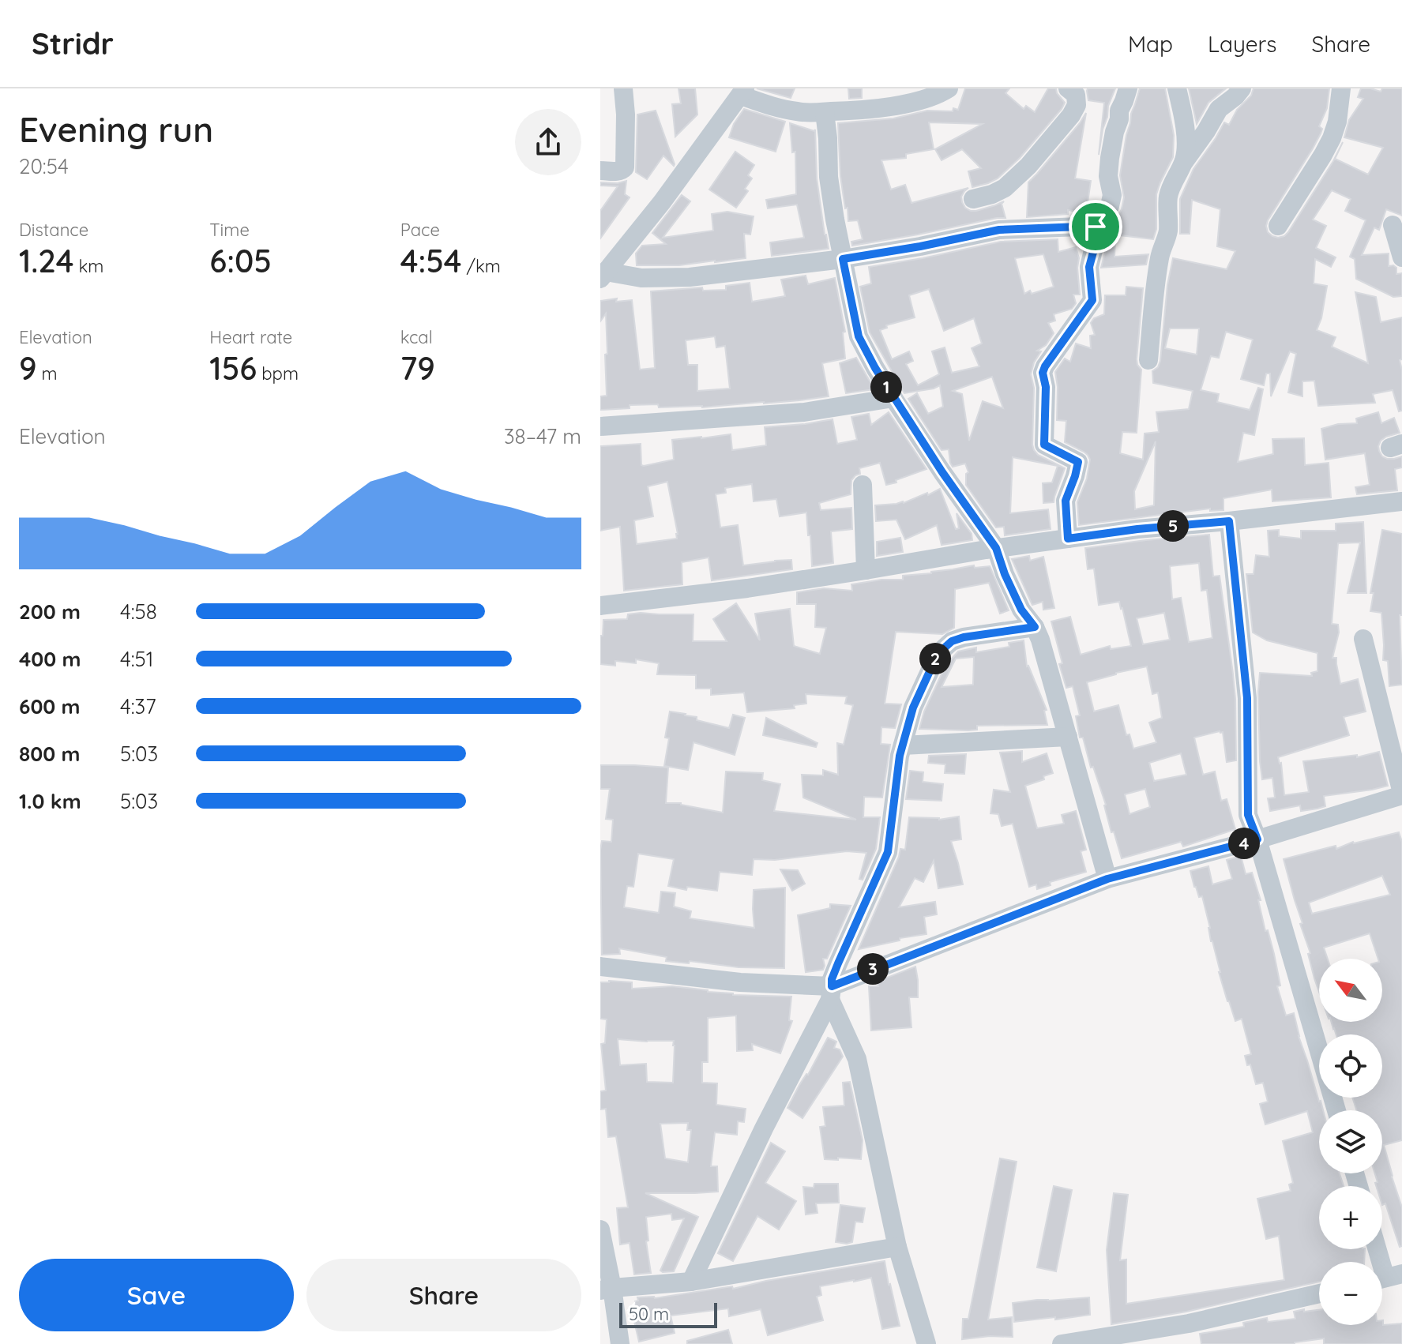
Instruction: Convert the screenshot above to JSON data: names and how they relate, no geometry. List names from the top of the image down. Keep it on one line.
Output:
{"scale_bar":"50 m","north":"top left","page":{"header":"Stridr","nav":["Map","Layers","Share"],"heading":["Evening run","20:54"],"stats":[["Distance","1.24 km"],["Time","6:05"],["Pace","4:54 /km"],["Elevation","9 m"],["Heart rate","156 bpm"],["kcal","79"]],"pins":["1","5","2","4","3"],"chart":["Elevation","38–47 m"],"list":[{"name":"200 m","note":"4:58"},{"name":"400 m","note":"4:51"},{"name":"600 m","note":"4:37"},{"name":"800 m","note":"5:03"},{"name":"1.0 km","note":"5:03"}],"map_buttons":["+","−"],"buttons":["Save","Share"],"scale":"50 m"}}
